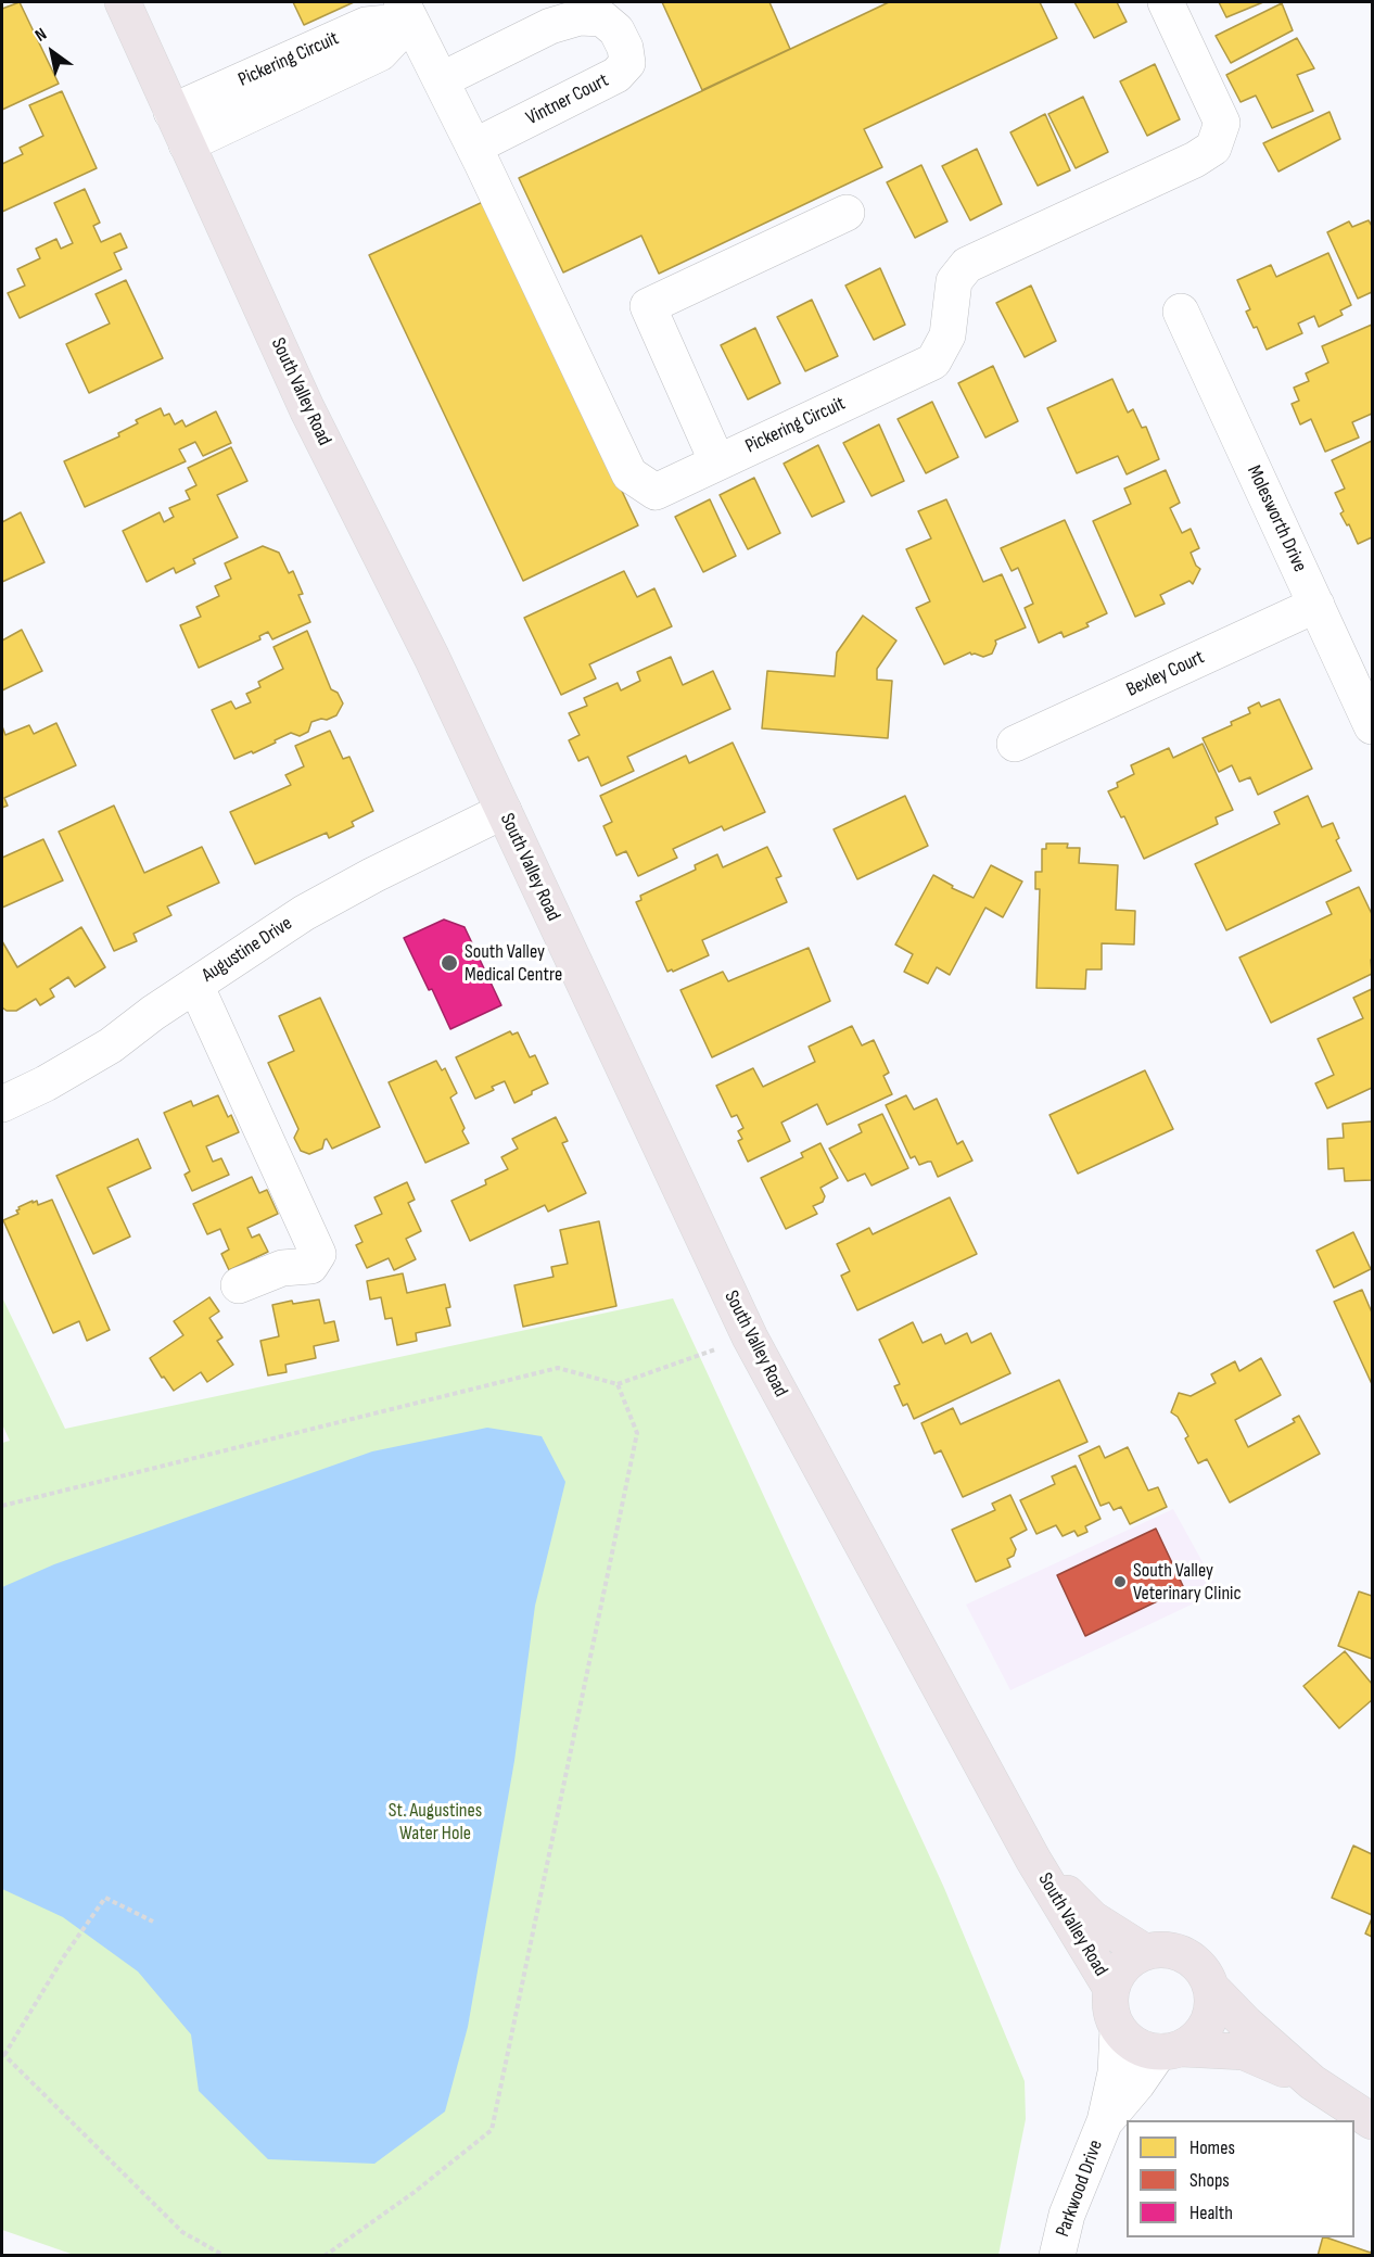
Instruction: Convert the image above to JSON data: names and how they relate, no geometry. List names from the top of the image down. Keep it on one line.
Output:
{"streets":{"main road":["South Valley Road"],"street":["Pickering Circuit","Vintner Court","Molesworth Drive","Bexley Court","Augustine Drive","Parkwood Drive"]},"crossings":[["Pickering Circuit","Vintner Court"],["Pickering Circuit","South Valley Road"],["South Valley Road","Augustine Drive"],["South Valley Road","Parkwood Drive"],["Molesworth Drive","Bexley Court"]],"parks":["St. Augustines Water Hole"],"places":["South Valley Medical Centre","South Valley Veterinary Clinic"],"legend":["Homes","Shops","Health"],"north":"top left"}
